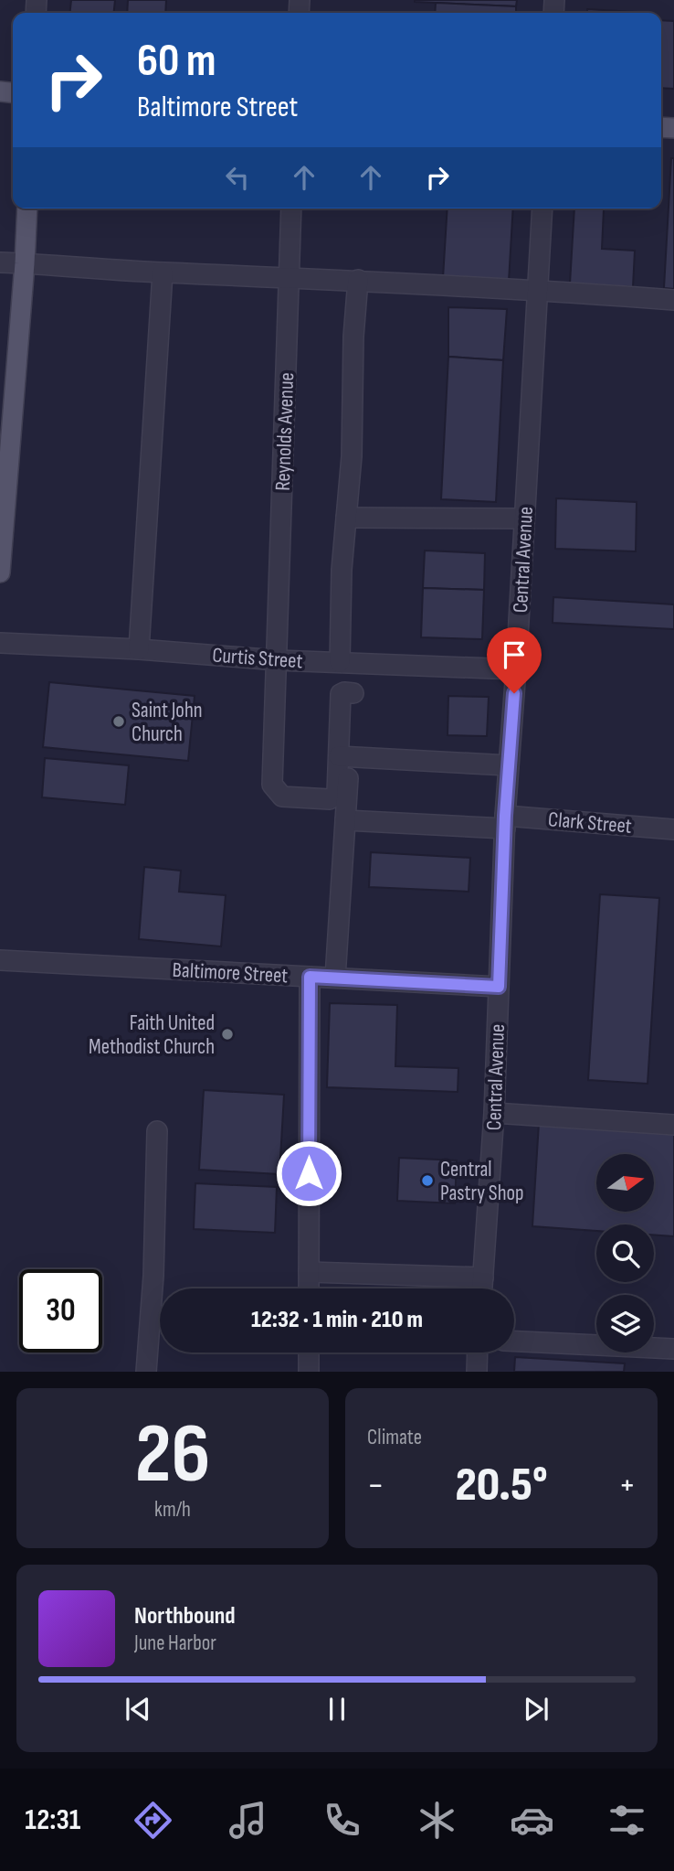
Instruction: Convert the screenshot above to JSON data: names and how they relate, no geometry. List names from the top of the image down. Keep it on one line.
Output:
{"streets":{"street":["Reynolds Avenue","Central Avenue","Curtis Street","Clark Street","Baltimore Street"]},"crossings":[["Reynolds Avenue","Curtis Street"],["Central Avenue","Curtis Street"],["Central Avenue","Clark Street"],["Central Avenue","Baltimore Street"]],"places":["Saint John Church","Faith United Methodist Church","Central Pastry Shop"],"north":"right","page":{"turn":["60 m","Baltimore Street"],"limit":"30","trip":"12:32 · 1 min · 210 m","tile":[["26","km/h"],"Climate"],"heat":["−","20.5°","+"],"song":["Northbound","June Harbor"],"tabs":"12:31"}}
